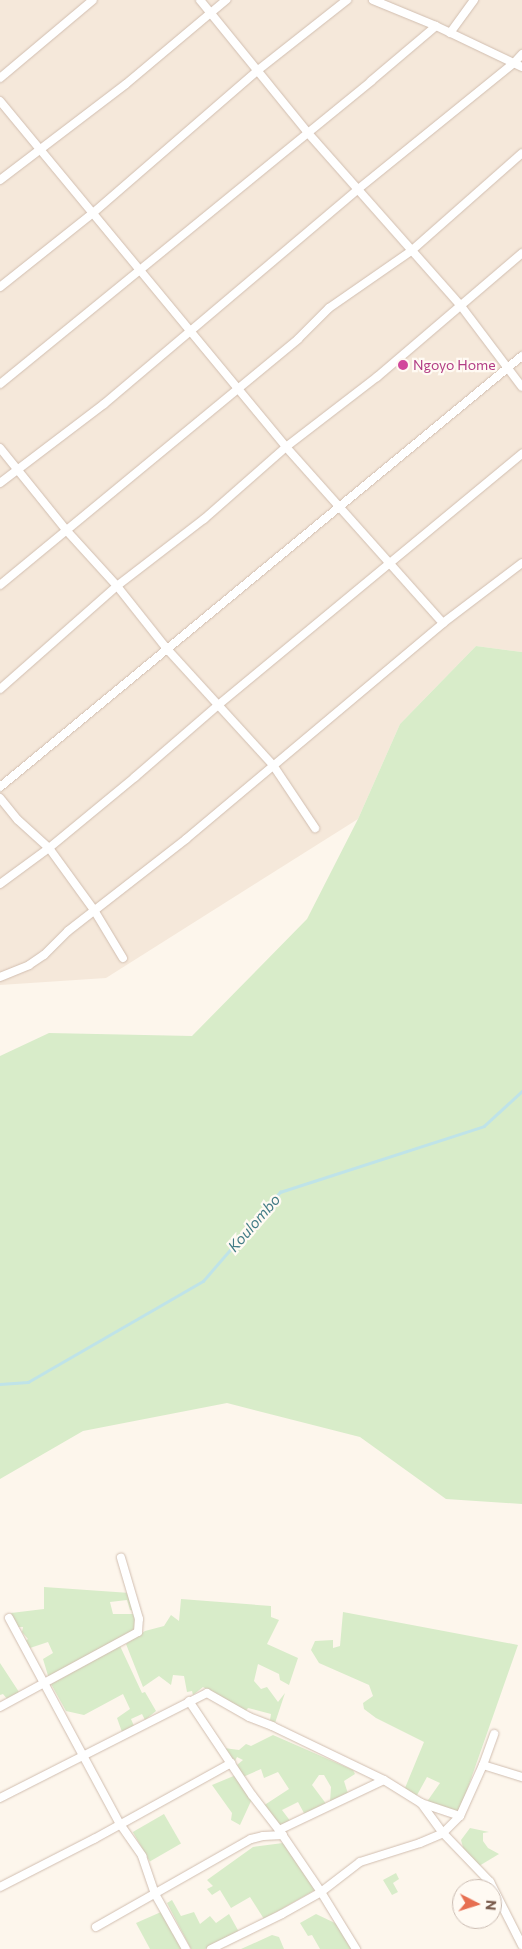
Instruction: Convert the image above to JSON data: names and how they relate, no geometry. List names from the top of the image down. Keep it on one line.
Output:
{"water":["Koulombo"],"places":["Ngoyo Home"],"north":"right"}
